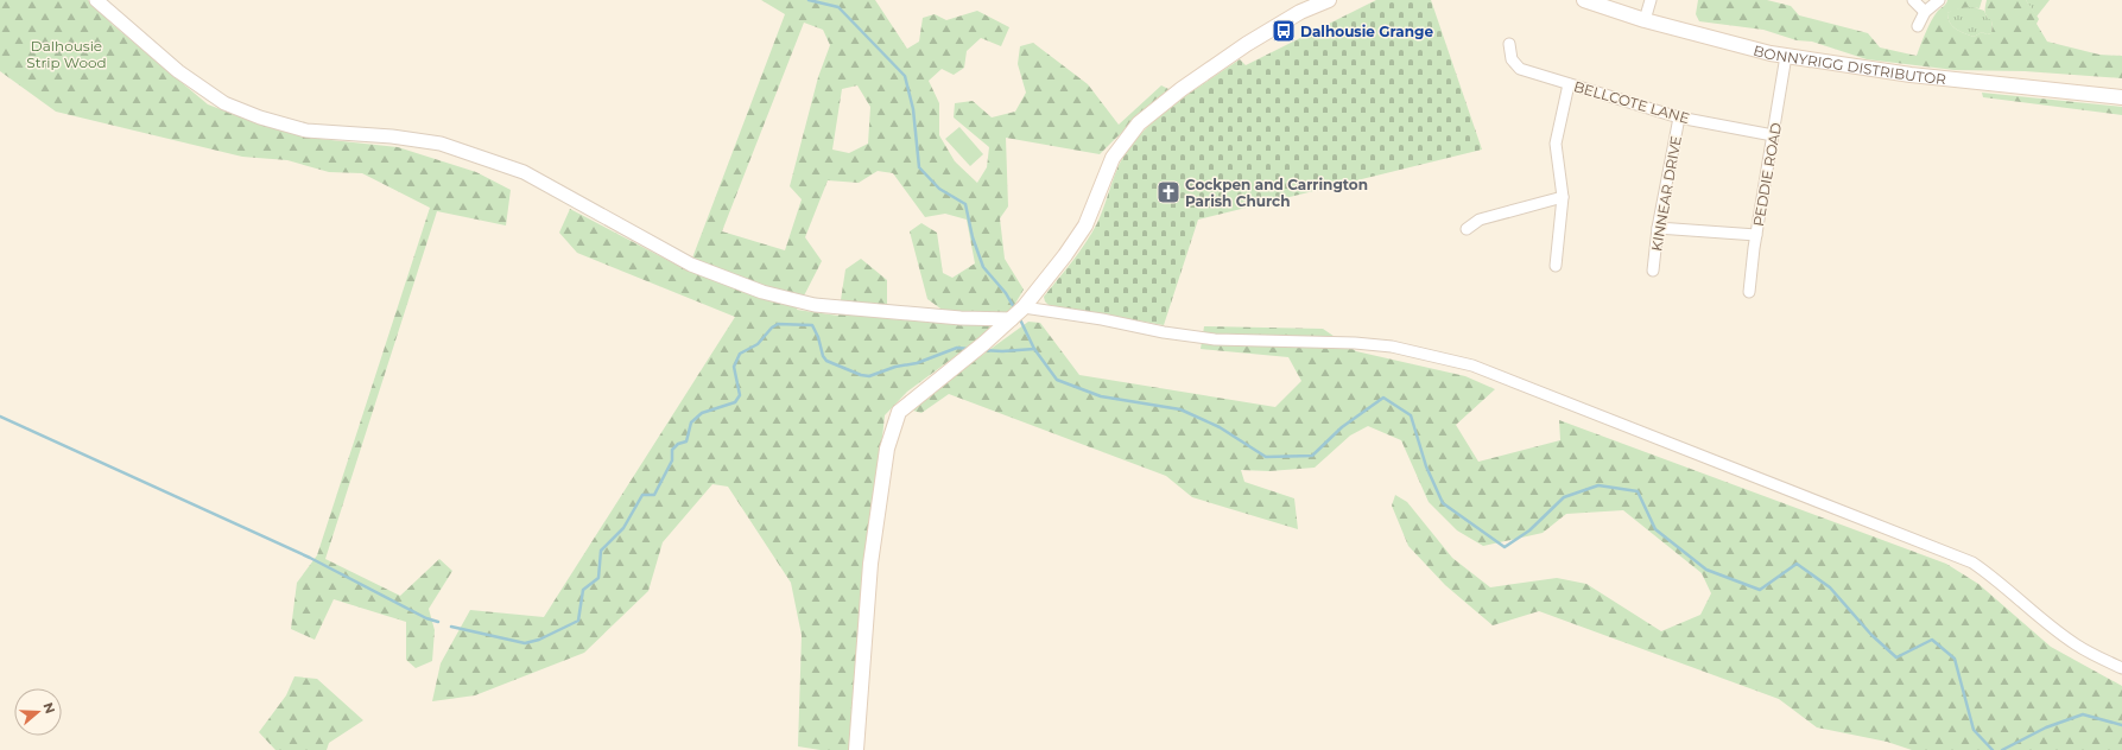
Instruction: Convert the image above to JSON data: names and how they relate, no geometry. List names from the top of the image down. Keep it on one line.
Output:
{"streets":{"main road":["BONNYRIGG DISTRIBUTOR"],"street":["BELLCOTE LANE","PEDDIE ROAD","KINNEAR DRIVE"]},"crossings":[["BONNYRIGG DISTRIBUTOR","PEDDIE ROAD"],["BELLCOTE LANE","PEDDIE ROAD"],["BELLCOTE LANE","KINNEAR DRIVE"]],"parks":["Dalhousie Strip Wood"],"places":{"bus stop":["Dalhousie Grange"],"church":["Cockpen and Carrington Parish Church"]},"north":"right"}
